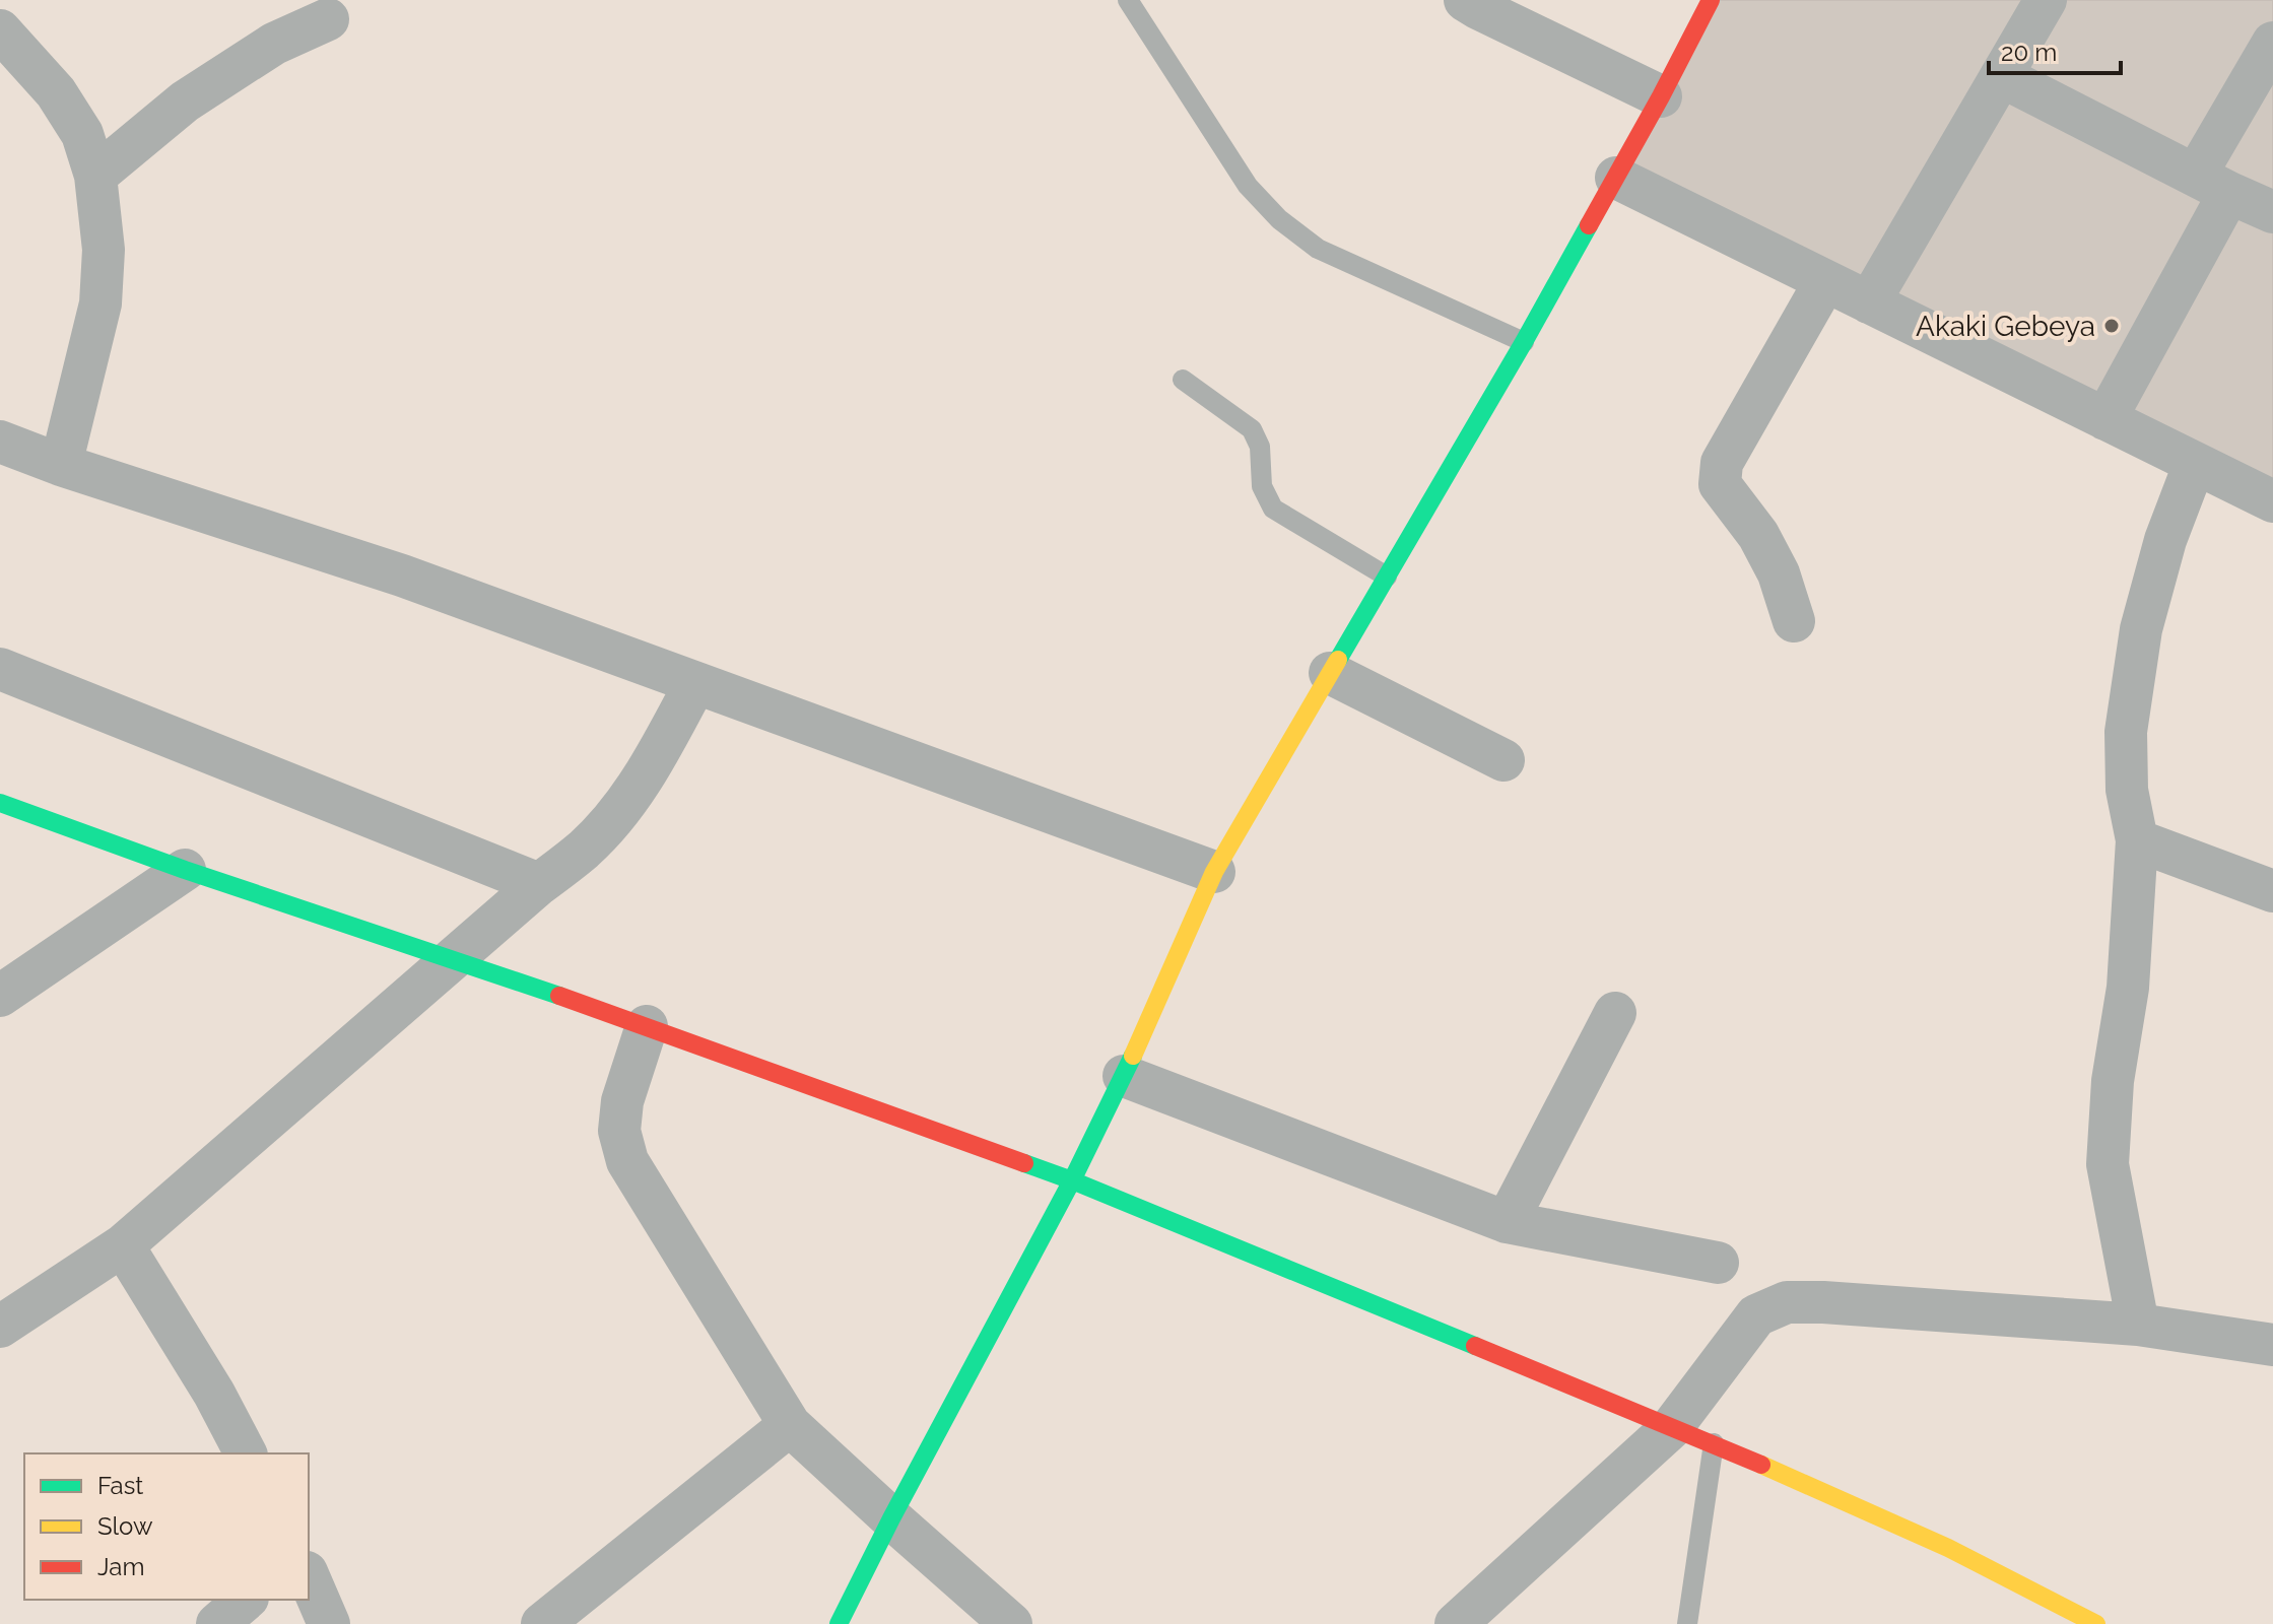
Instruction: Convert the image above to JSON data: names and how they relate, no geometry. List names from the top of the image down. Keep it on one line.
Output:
{"places":["Akaki Gebeya"],"legend":["Fast","Slow","Jam"],"scale_bar":"20 m"}
